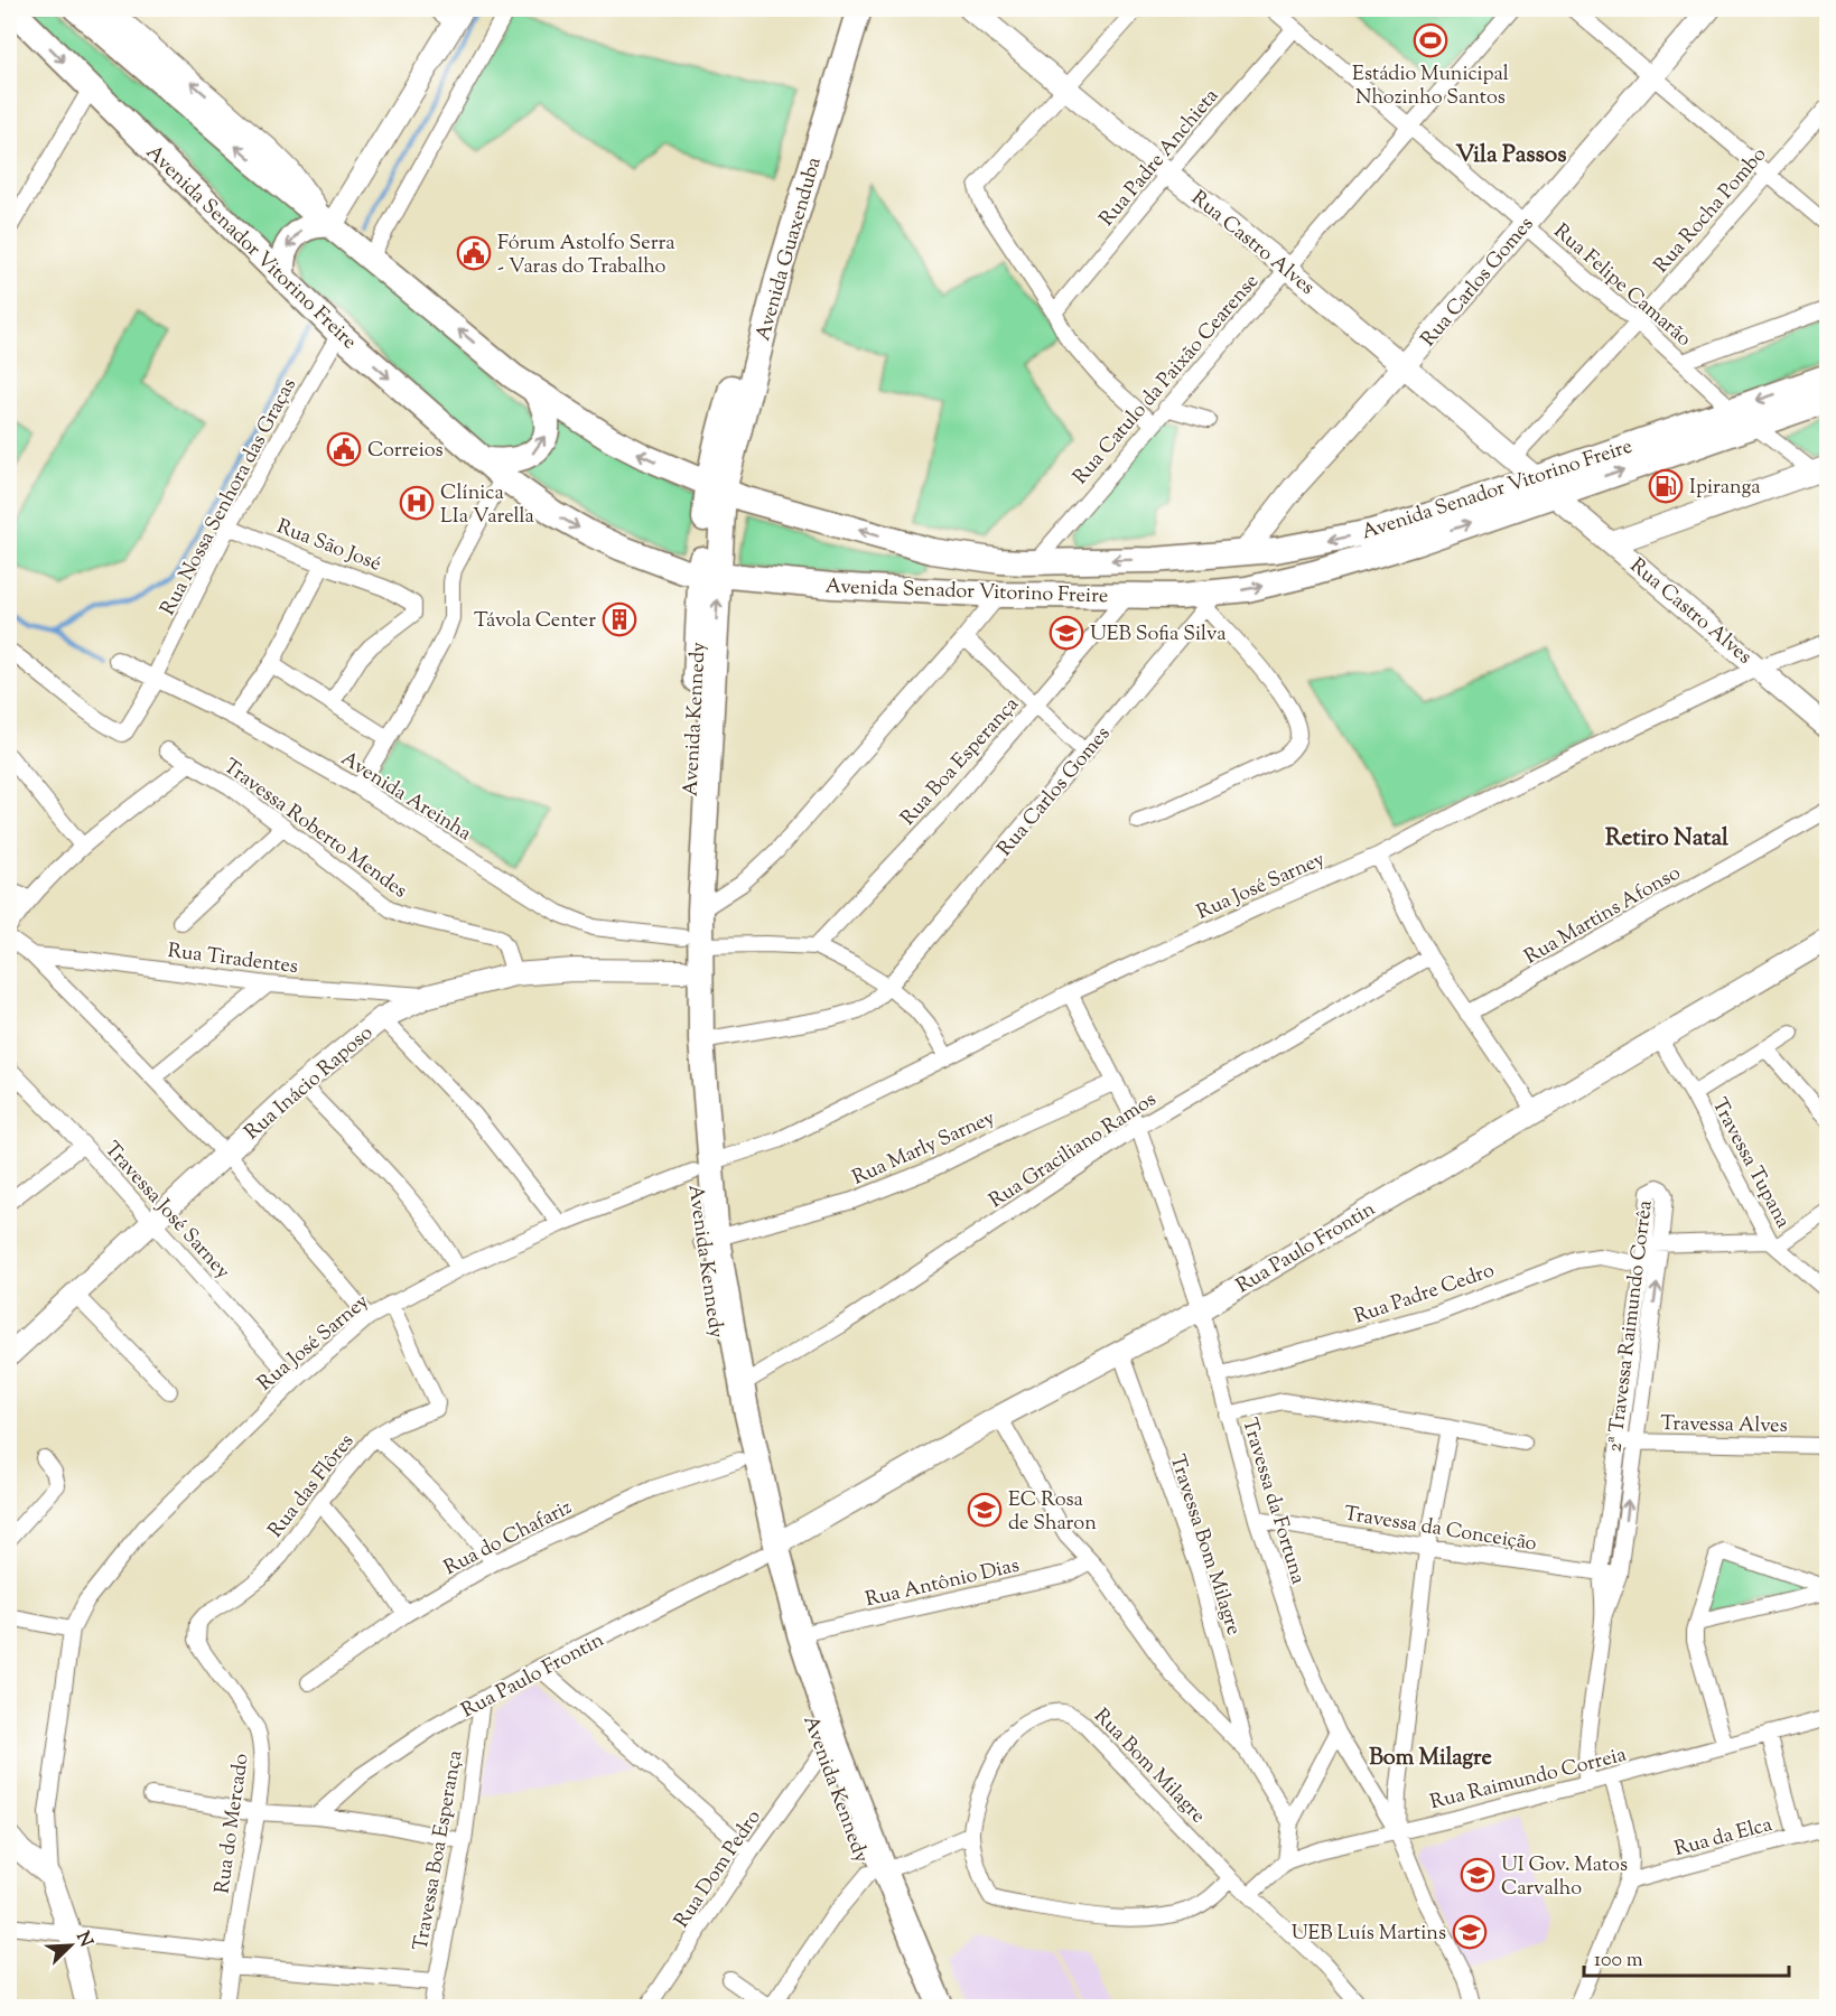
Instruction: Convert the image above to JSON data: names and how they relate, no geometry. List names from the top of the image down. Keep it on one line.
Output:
{"streets":{"main road":["Avenida Senador Vitorino Freire","Avenida Guaxenduba","Avenida Kennedy"],"street":["Rua Padre Anchieta","Rua Rocha Pombo","Rua Castro Alves","Rua Carlos Gomes","Rua Felipe Camarão","Rua Catulo da Paixão Cearense","Rua Nossa Senhora das Graças","Rua São José","Rua Boa Esperança","Avenida Areinha","Travessa Roberto Mendes","Rua José Sarney","Rua Martins Afonso","Rua Tiradentes","Rua Inácio Raposo","Rua Marly Sarney","Rua Graciliano Ramos","Travessa Tupana","Travessa José Sarney","Rua Paulo Frontin","Rua Padre Cedro","2ª Travessa Raimundo Corrêa","Travessa Alves","Rua das Flôres","Travessa da Fortuna","Travessa da Conceição","Rua do Chafariz","Travessa Bom Milagre","Rua Antônio Dias","Rua Bom Milagre","Rua Raimundo Correia","Rua do Mercado","Rua da Elca","Travessa Boa Esperança","Rua Dom Pedro"]},"crossings":[["Rua Padre Anchieta","Rua Castro Alves"],["Rua Padre Anchieta","Rua Felipe Camarão"],["Rua Rocha Pombo","Rua Castro Alves"],["Rua Rocha Pombo","Rua Felipe Camarão"],["Rua Castro Alves","Avenida Senador Vitorino Freire"],["Rua Castro Alves","Rua Carlos Gomes"],["Rua Castro Alves","Rua Catulo da Paixão Cearense"],["Rua Castro Alves","Rua José Sarney"],["Avenida Senador Vitorino Freire","Avenida Guaxenduba"],["Avenida Senador Vitorino Freire","Rua Carlos Gomes"],["Avenida Senador Vitorino Freire","Rua Felipe Camarão"],["Avenida Senador Vitorino Freire","Rua Catulo da Paixão Cearense"],["Avenida Senador Vitorino Freire","Rua Nossa Senhora das Graças"],["Avenida Senador Vitorino Freire","Avenida Kennedy"],["Avenida Senador Vitorino Freire","Rua Boa Esperança"],["Avenida Guaxenduba","Avenida Kennedy"],["Rua Carlos Gomes","Rua Felipe Camarão"],["Rua Carlos Gomes","Avenida Kennedy"],["Rua Felipe Camarão","Rua Catulo da Paixão Cearense"],["Rua Nossa Senhora das Graças","Rua São José"],["Rua Nossa Senhora das Graças","Avenida Areinha"],["Avenida Kennedy","Avenida Areinha"],["Avenida Kennedy","Rua José Sarney"],["Avenida Kennedy","Rua Inácio Raposo"],["Avenida Kennedy","Rua Marly Sarney"],["Avenida Kennedy","Rua Graciliano Ramos"],["Avenida Kennedy","Rua Paulo Frontin"],["Avenida Kennedy","Rua do Chafariz"],["Avenida Kennedy","Rua Antônio Dias"],["Avenida Kennedy","Rua Dom Pedro"],["Rua Boa Esperança","Avenida Areinha"],["Travessa Roberto Mendes","Rua Inácio Raposo"],["Rua José Sarney","Travessa José Sarney"],["Rua José Sarney","Rua das Flôres"],["Rua José Sarney","Travessa da Fortuna"],["Rua Tiradentes","Rua Inácio Raposo"],["Rua Inácio Raposo","Travessa José Sarney"],["Rua Marly Sarney","Travessa da Fortuna"],["Rua Graciliano Ramos","Travessa da Fortuna"],["Travessa Tupana","Rua Paulo Frontin"],["Rua Paulo Frontin","Travessa da Fortuna"],["Rua Paulo Frontin","Travessa Bom Milagre"],["Rua Paulo Frontin","Travessa Boa Esperança"],["Rua Padre Cedro","2ª Travessa Raimundo Corrêa"],["Rua Padre Cedro","Travessa da Fortuna"],["2ª Travessa Raimundo Corrêa","Travessa Alves"],["2ª Travessa Raimundo Corrêa","Travessa da Conceição"],["Rua das Flôres","Rua do Mercado"],["Travessa da Fortuna","Travessa da Conceição"],["Travessa da Fortuna","Rua Raimundo Correia"],["Travessa Bom Milagre","Rua Antônio Dias"],["Rua Bom Milagre","Rua Raimundo Correia"]],"districts":["Vila Passos","Retiro Natal","Bom Milagre"],"places":{"sports":["Estádio Municipal Nhozinho Santos"],"public building":["Fórum Astolfo Serra - Varas do Trabalho","Correios"],"fuel station":["Ipiranga"],"hospital":["Clínica LIa Varella"],"building":["Távola Center"],"school or university":["UEB Sofia Silva","EC Rosa de Sharon","UI Gov. Matos Carvalho","UEB Luís Martins"]},"scale_bar":"100 m","north":"top right"}
